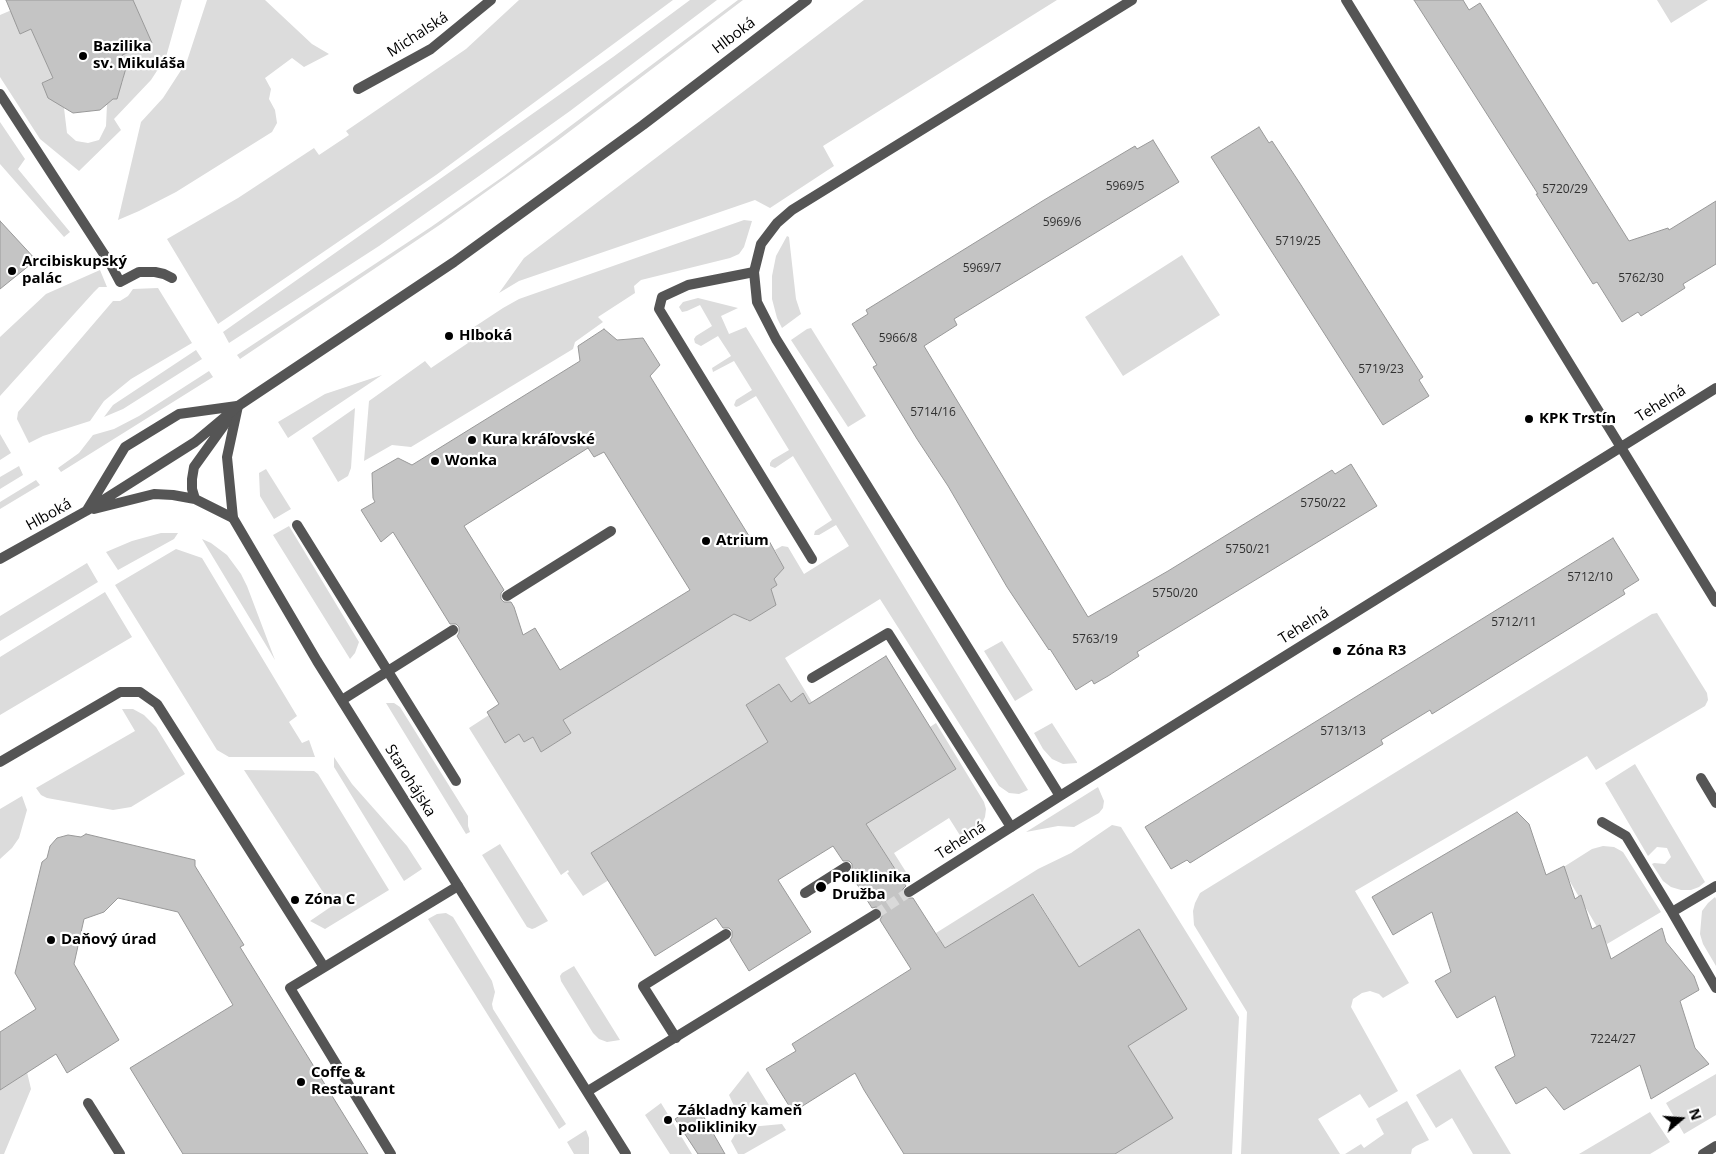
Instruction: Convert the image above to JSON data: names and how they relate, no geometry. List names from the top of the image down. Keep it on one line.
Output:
{"streets":{"street":["Michalská","Hlboká","Tehelná","Starohájska"]},"crossings":[["Hlboká","Starohájska"]],"places":["Bazilika sv. Mikuláša","Arcibiskupský palác","Hlboká","KPK Trstín","Kura kráľovské","Wonka","Atrium","Zóna R3","Poliklinika Družba","Zóna C","Daňový úrad","Coffe & Restaurant","Základný kameň polikliniky"],"house_numbers":["5969/5","5720/29","5969/6","5719/25","5969/7","5762/30","5966/8","5719/23","5714/16","5750/22","5750/21","5712/10","5750/20","5712/11","5763/19","5713/13","7224/27"],"north":"right"}
